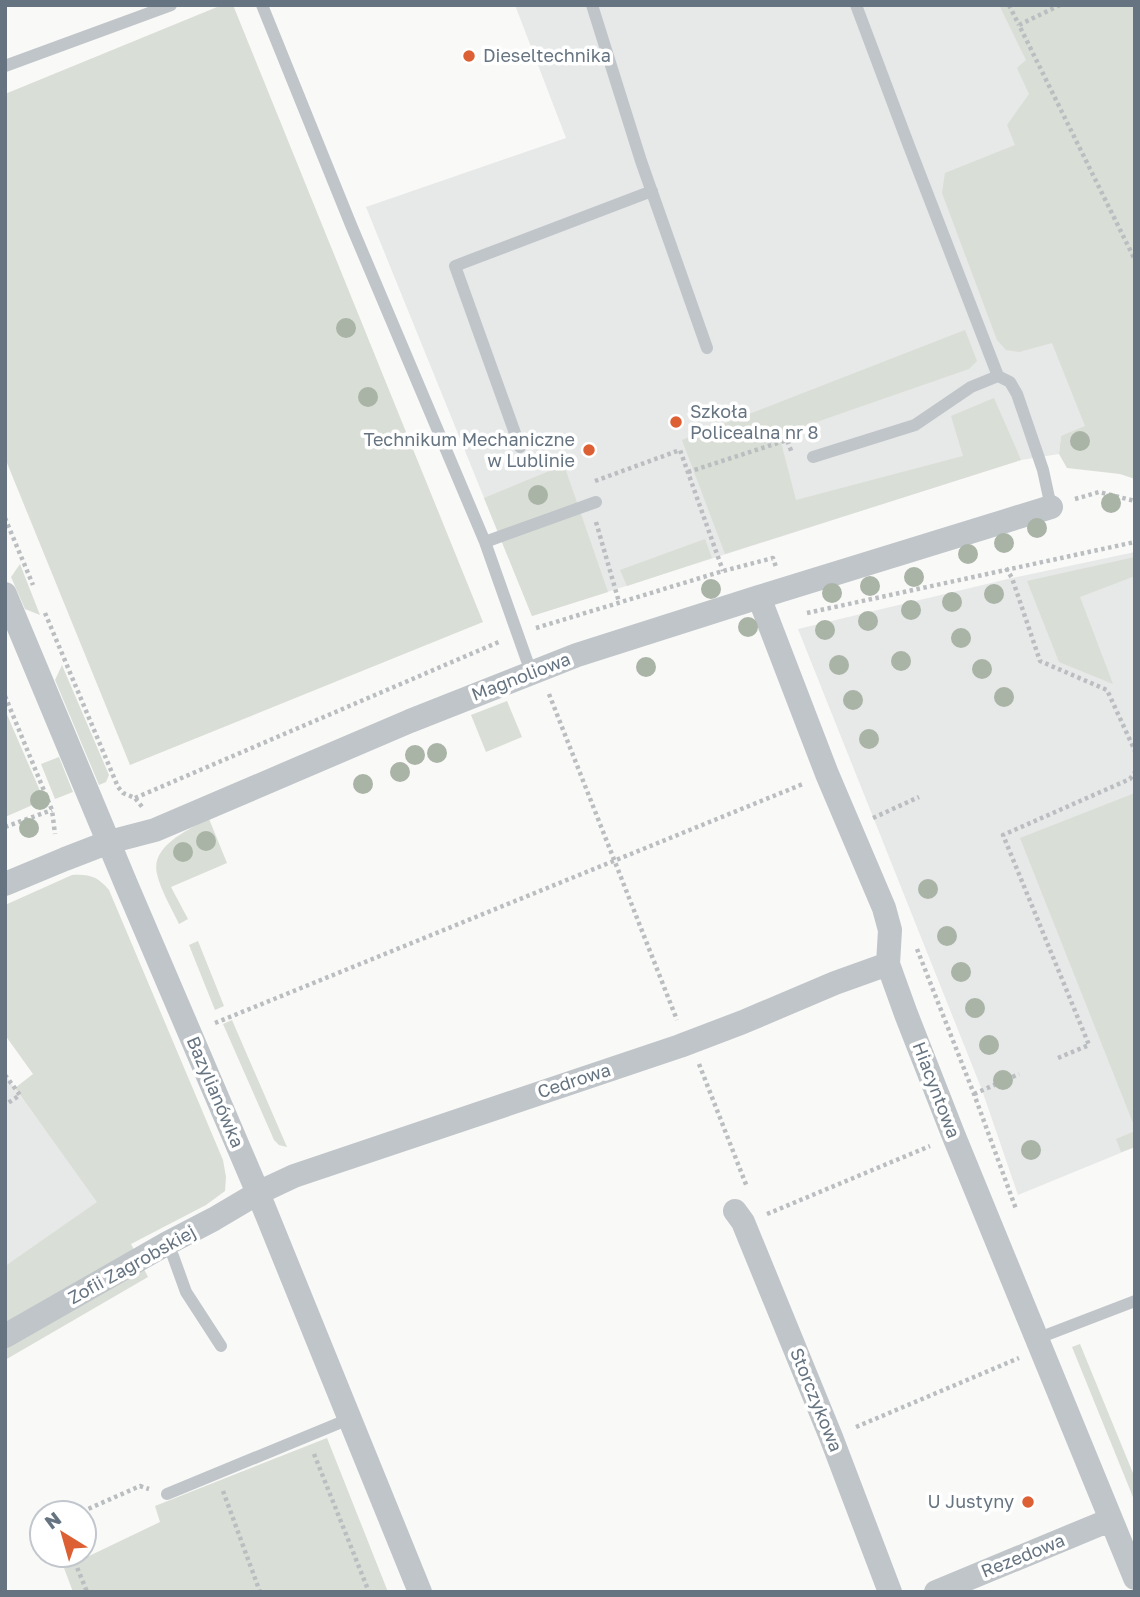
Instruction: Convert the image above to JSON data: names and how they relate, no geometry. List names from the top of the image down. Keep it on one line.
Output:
{"streets":{"street":["Magnoliowa","Cedrowa","Hiacyntowa","Bazylianówka","Zofii Zagrobskiej","Storczykowa","Rezedowa"]},"crossings":[["Magnoliowa","Hiacyntowa"],["Magnoliowa","Bazylianówka"],["Cedrowa","Hiacyntowa"],["Cedrowa","Bazylianówka"],["Cedrowa","Zofii Zagrobskiej"],["Hiacyntowa","Rezedowa"],["Bazylianówka","Zofii Zagrobskiej"]],"places":["Dieseltechnika","Szkoła Policealna nr 8","Technikum Mechaniczne w Lublinie","U Justyny"],"north":"top left"}
